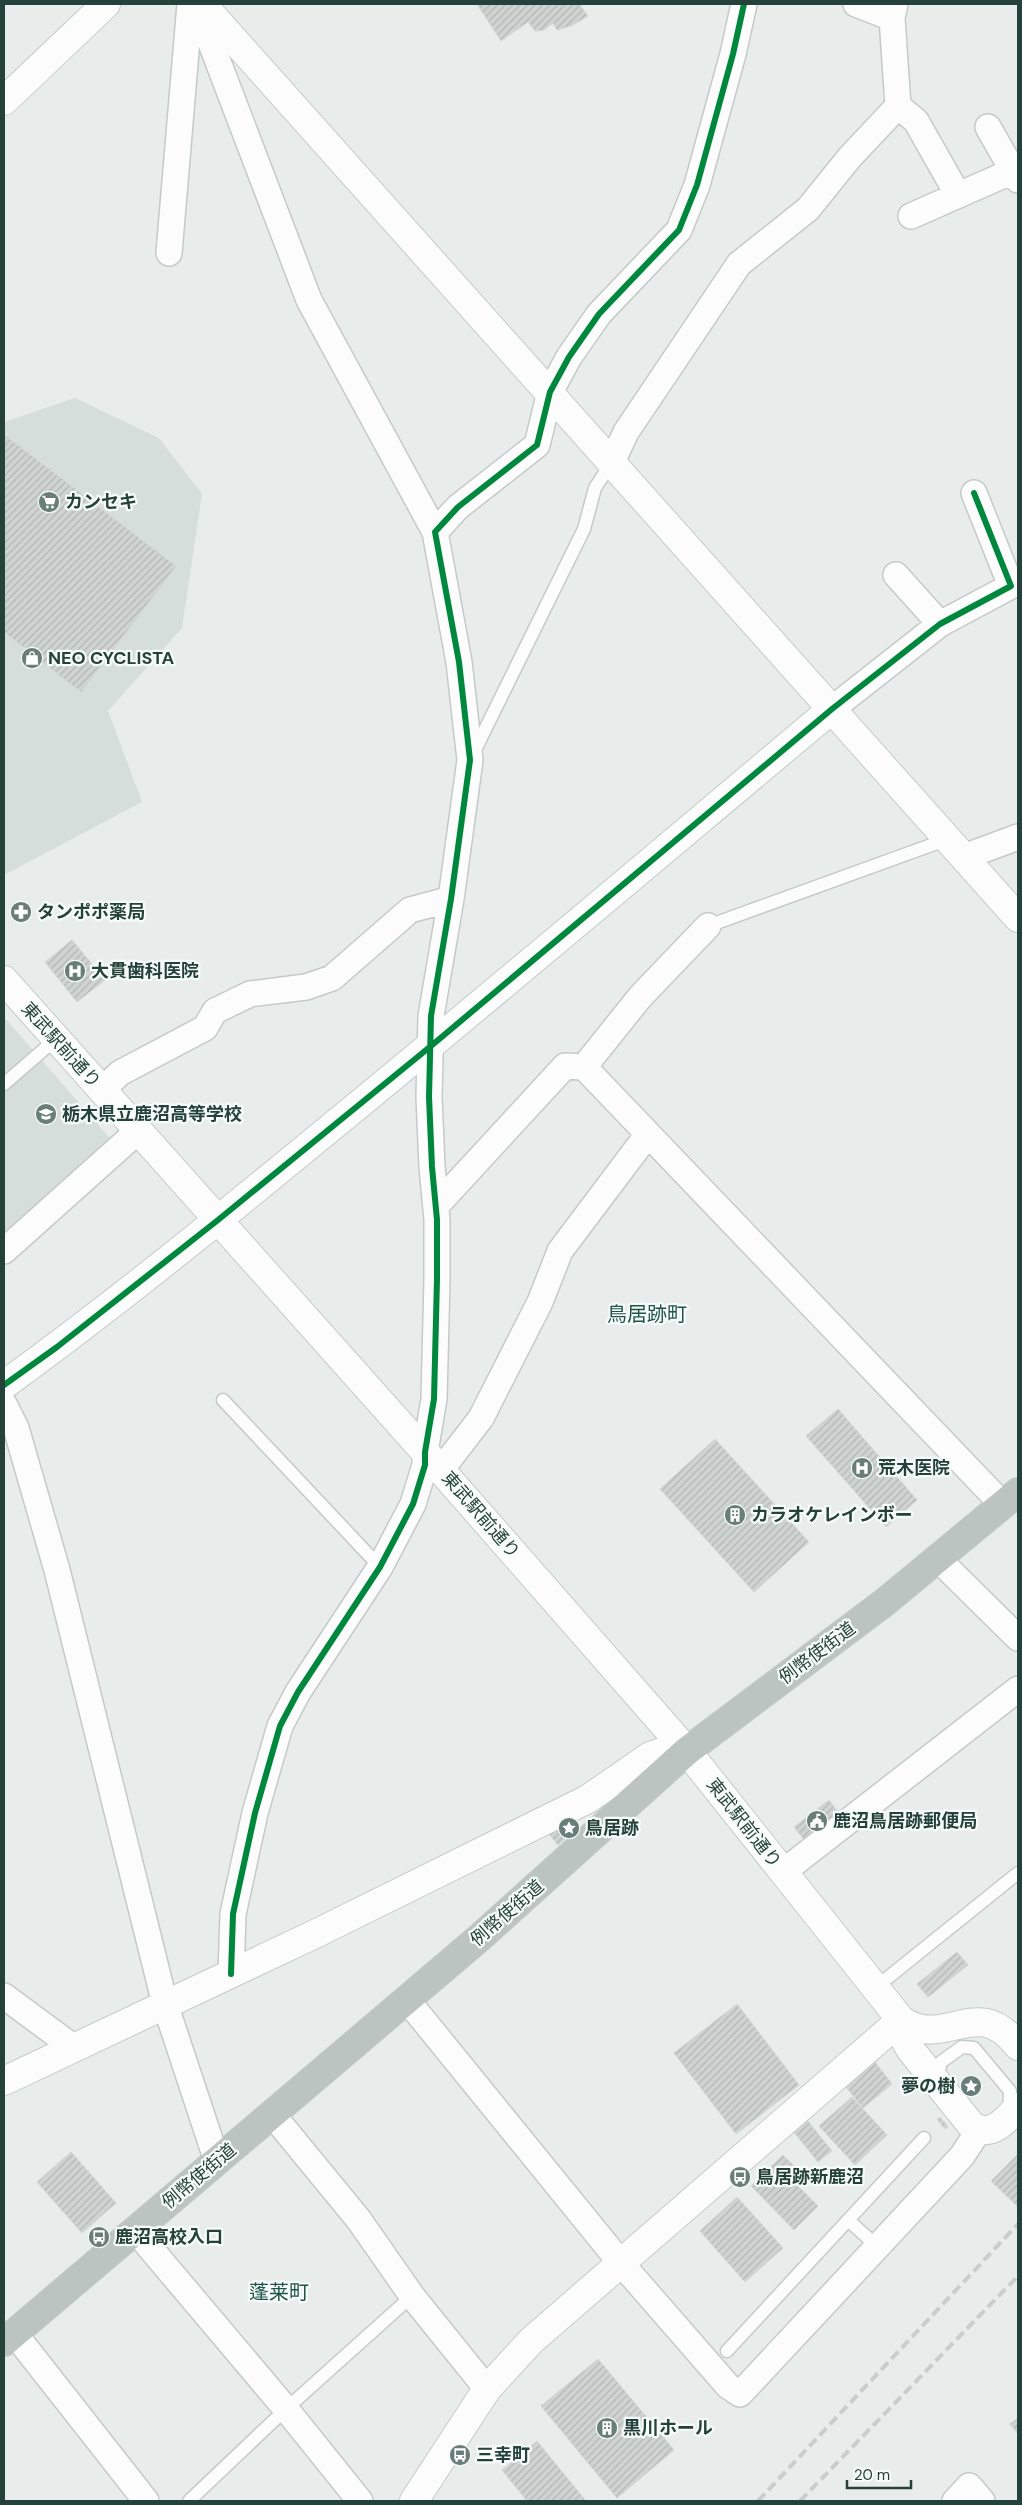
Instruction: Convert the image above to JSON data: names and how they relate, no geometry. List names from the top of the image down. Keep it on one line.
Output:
{"streets":{"highway":["例幣使街道"],"street":["東武駅前通り"]},"crossings":[["東武駅前通り","例幣使街道"]],"districts":["鳥居跡町","蓬莱町"],"places":{"supermarket":["カンセキ"],"shop":["NEO CYCLISTA"],"pharmacy":["タンポポ薬局"],"hospital":["大貫歯科医院","荒木医院"],"school or university":["栃木県立鹿沼高等学校"],"building":["カラオケレインボー","黒川ホール"],"public building":["鹿沼鳥居跡郵便局"],"place":["鳥居跡","夢の樹"],"bus stop":["鳥居跡新鹿沼","鹿沼高校入口","三幸町"]},"scale_bar":"20 m"}
